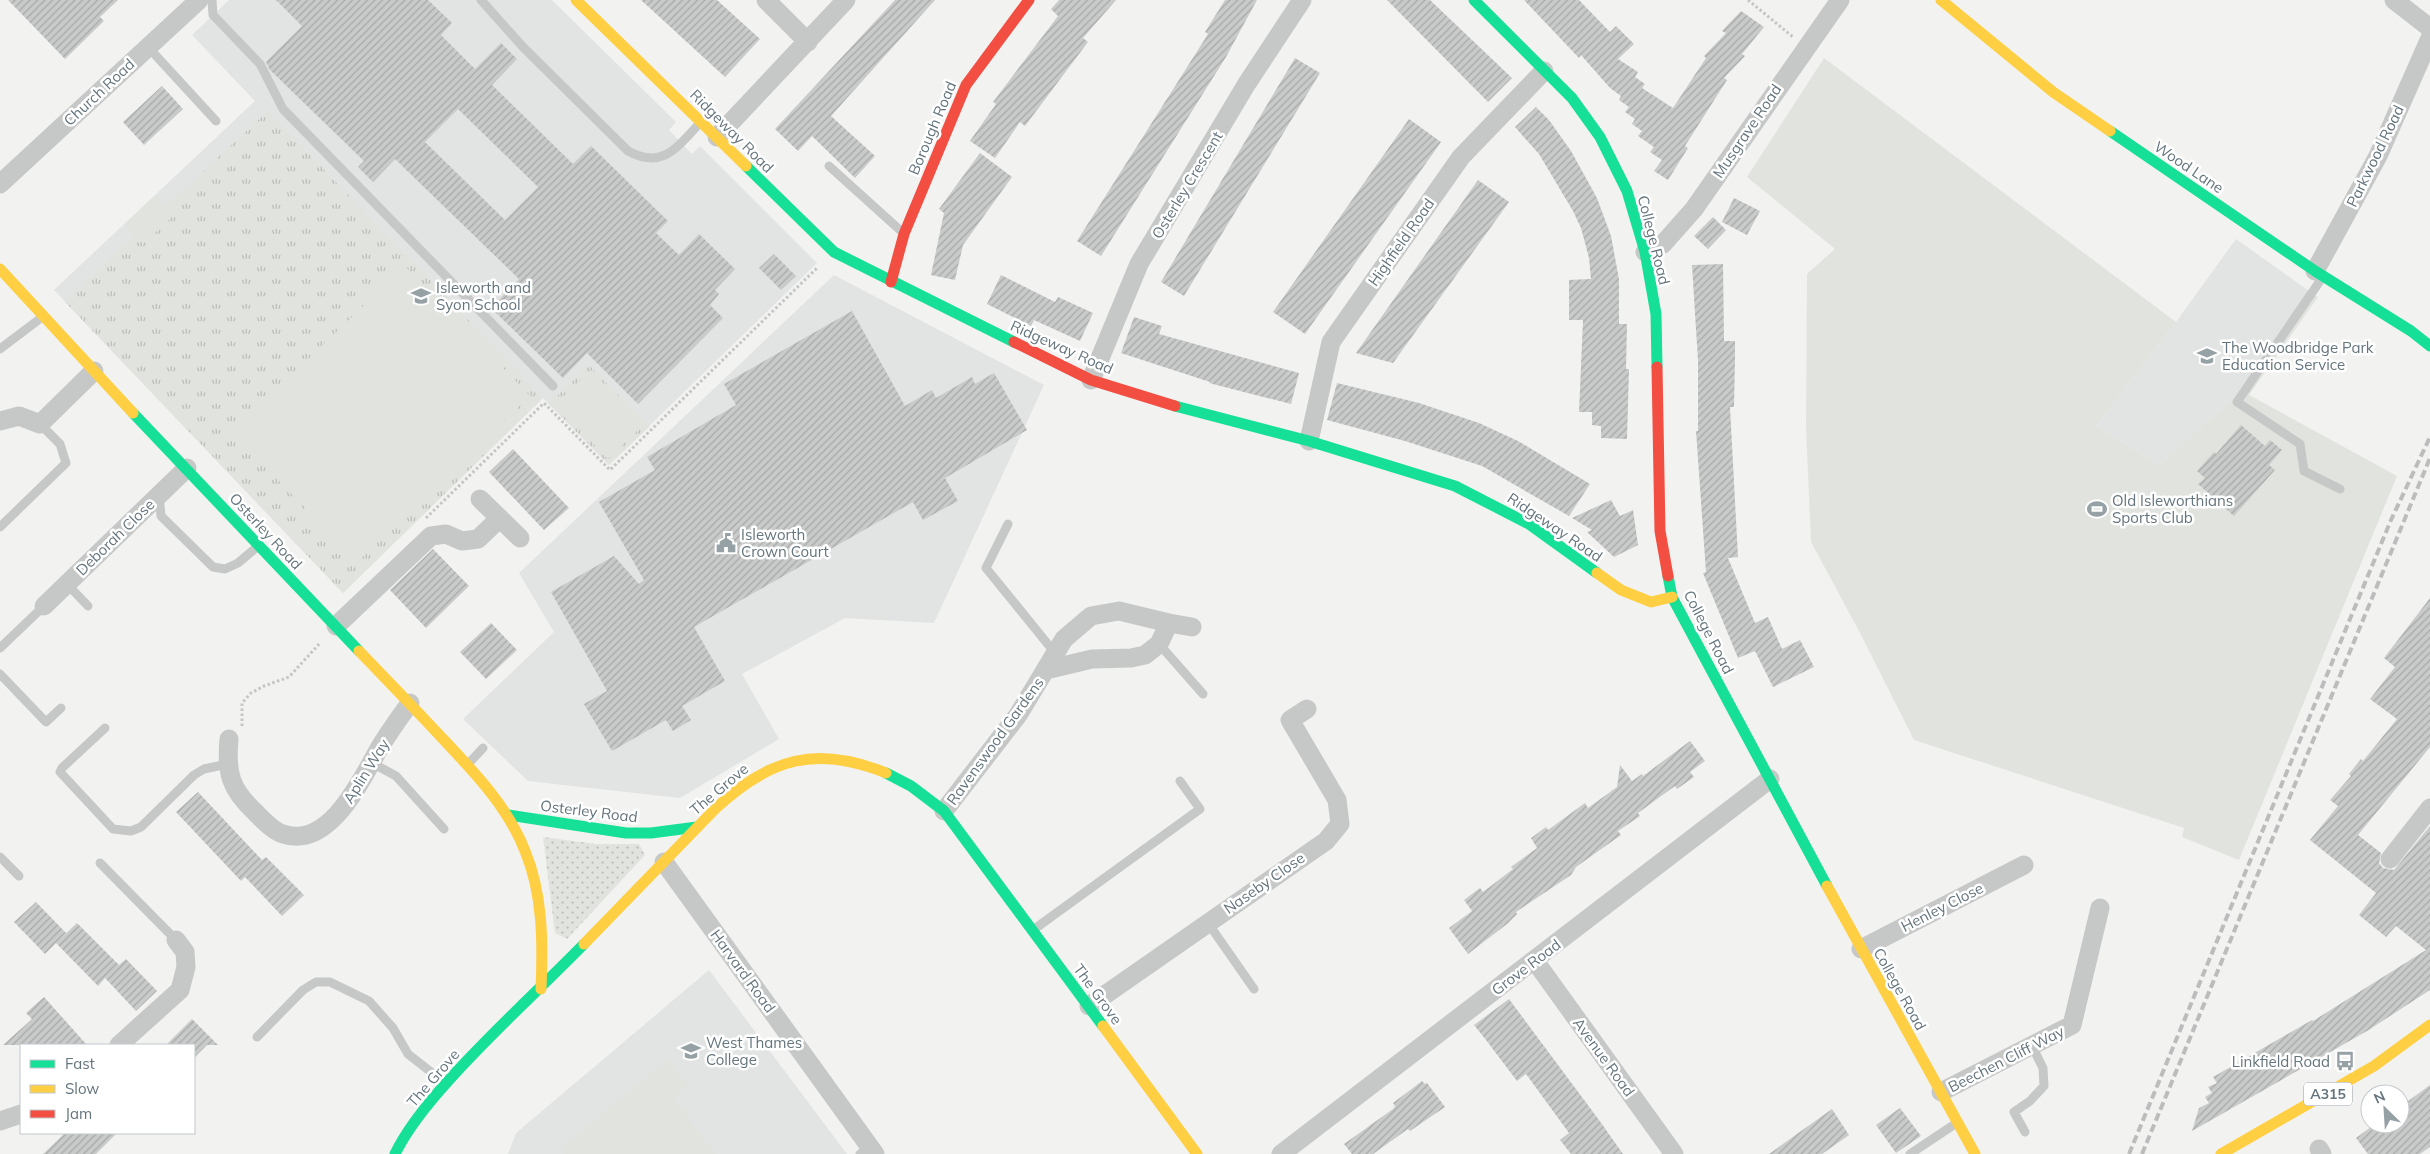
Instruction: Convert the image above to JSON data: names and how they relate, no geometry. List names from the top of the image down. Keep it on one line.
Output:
{"streets":{"street":["Church Road","Borough Road","Ridgeway Road","Musgrave Road","Parkwood Road","Wood Lane","Osterley Crescent","College Road","Highfield Road","Osterley Road","Deborah Close","Ravenswood Gardens","Aplin Way","The Grove","Naseby Close","Henley Close","Grove Road","Harvard Road","Avenue Road","Beechen Cliff Way","A315"]},"crossings":[["Borough Road","Ridgeway Road"],["Ridgeway Road","Osterley Crescent"],["Ridgeway Road","College Road"],["Ridgeway Road","Highfield Road"],["Musgrave Road","College Road"],["Parkwood Road","Wood Lane"],["College Road","Highfield Road"],["College Road","Henley Close"],["College Road","Grove Road"],["College Road","Beechen Cliff Way"],["Osterley Road","Deborah Close"],["Osterley Road","Aplin Way"],["Osterley Road","The Grove"],["Ravenswood Gardens","The Grove"],["The Grove","Naseby Close"],["The Grove","Harvard Road"],["Grove Road","Avenue Road"]],"places":{"school or university":["Isleworth and Syon School","The Woodbridge Park Education Service","West Thames College"],"sports":["Old Isleworthians Sports Club"],"public building":["Isleworth Crown Court"],"bus stop":["Linkfield Road"]},"legend":["Fast","Slow","Jam"],"north":"top left"}
